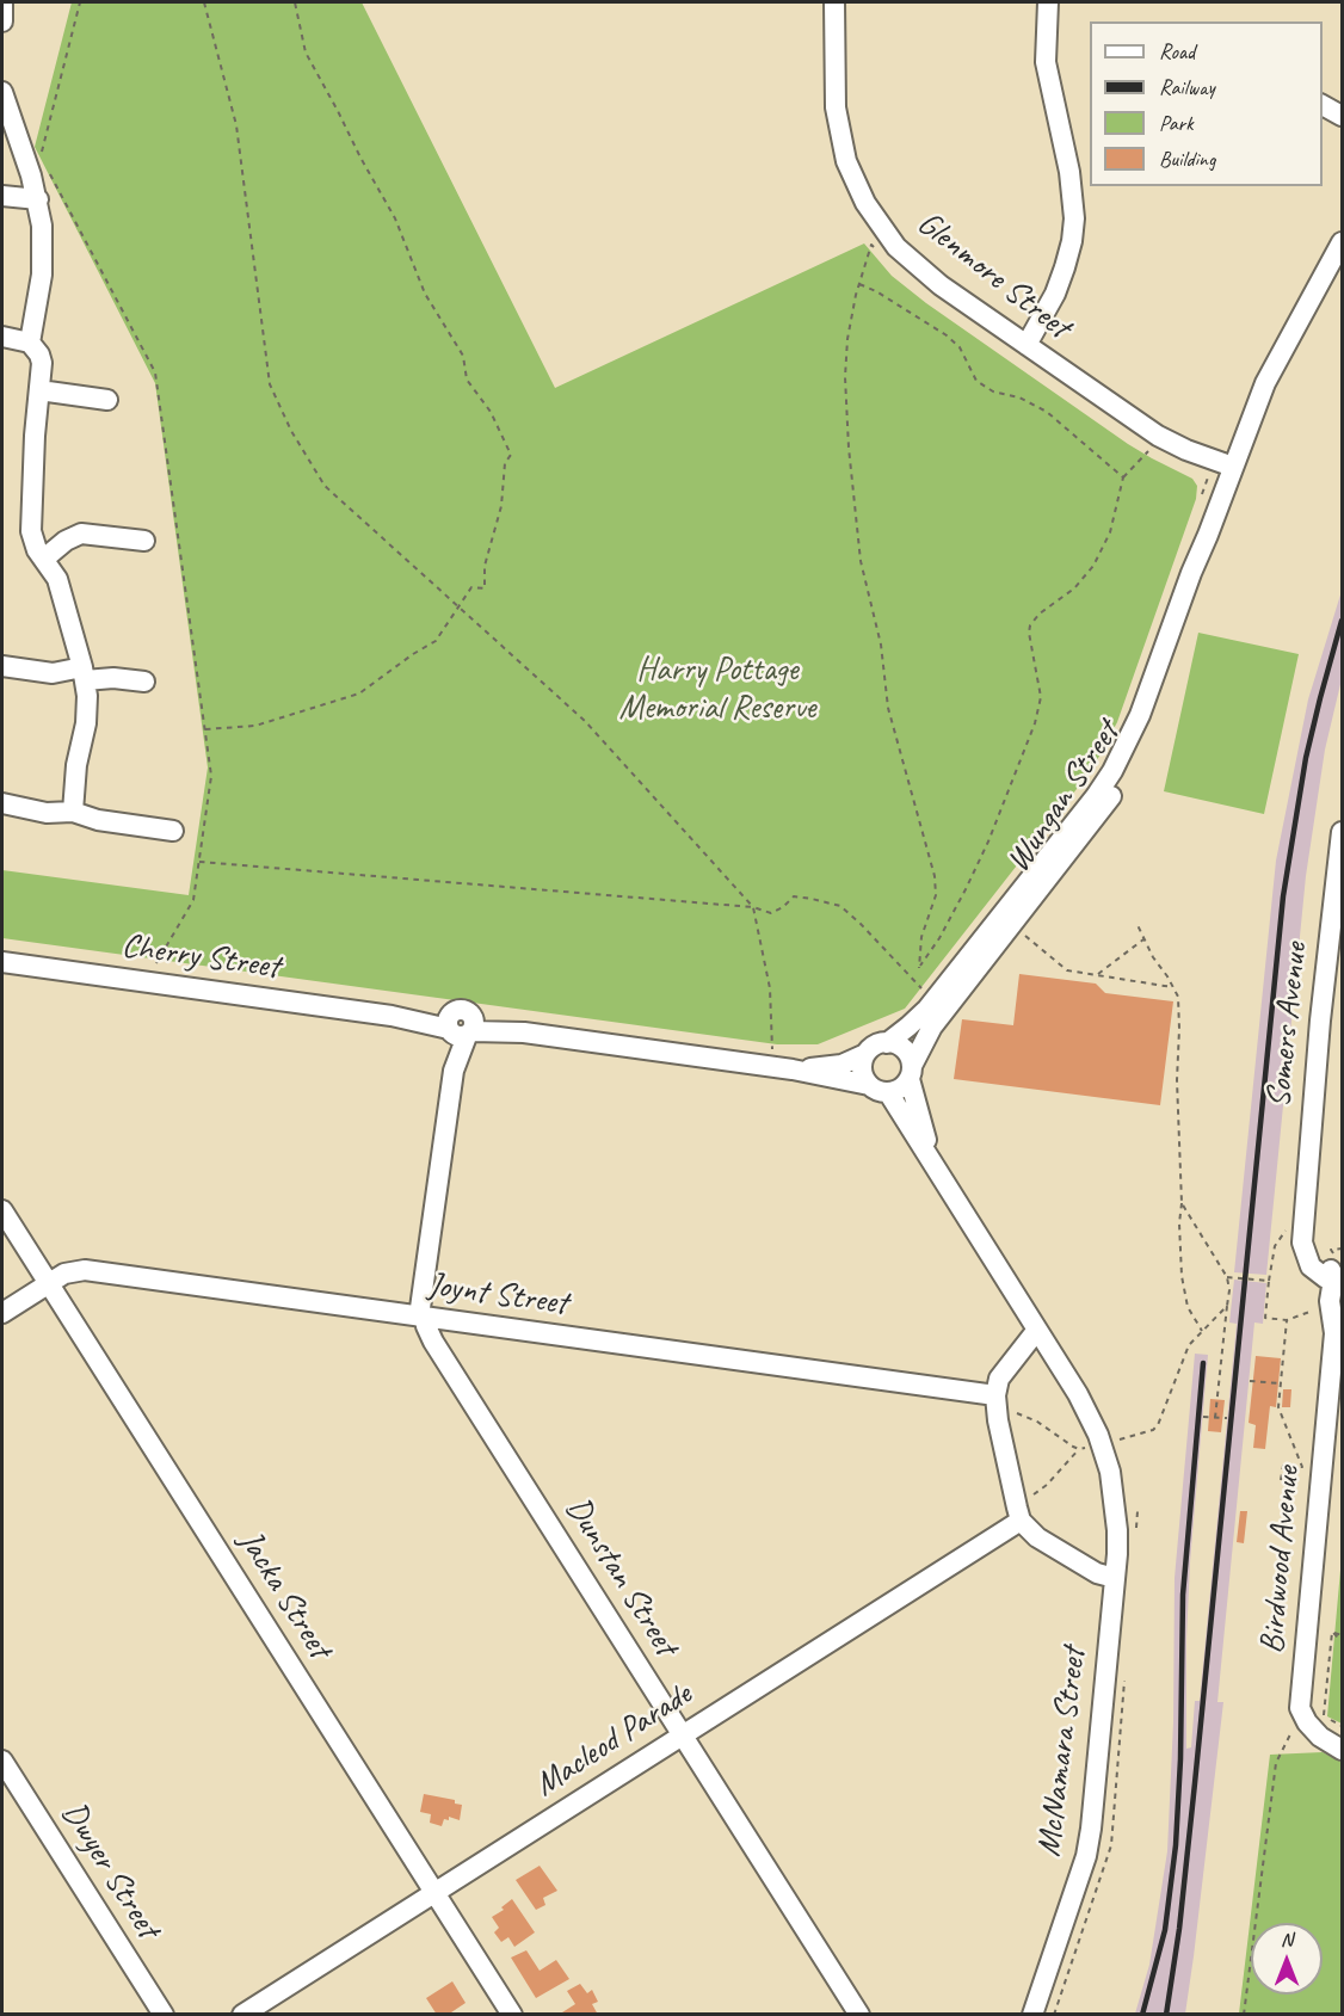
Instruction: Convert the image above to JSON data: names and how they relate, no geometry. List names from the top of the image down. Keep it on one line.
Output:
{"streets":{"street":["Glenmore Street","Wungan Street","Cherry Street","Somers Avenue","Joynt Street","Birdwood Avenue","Dunstan Street","Jacka Street","Macleod Parade","McNamara Street","Dwyer Street"]},"crossings":[["Glenmore Street","Wungan Street"],["Wungan Street","Cherry Street"],["Wungan Street","McNamara Street"],["Cherry Street","Dunstan Street"],["Cherry Street","McNamara Street"],["Somers Avenue","Birdwood Avenue"],["Joynt Street","Dunstan Street"],["Joynt Street","Jacka Street"],["Dunstan Street","Macleod Parade"],["Jacka Street","Macleod Parade"]],"parks":["Harry Pottage Memorial Reserve"],"legend":["Road","Railway","Park","Building"],"north":"top"}
